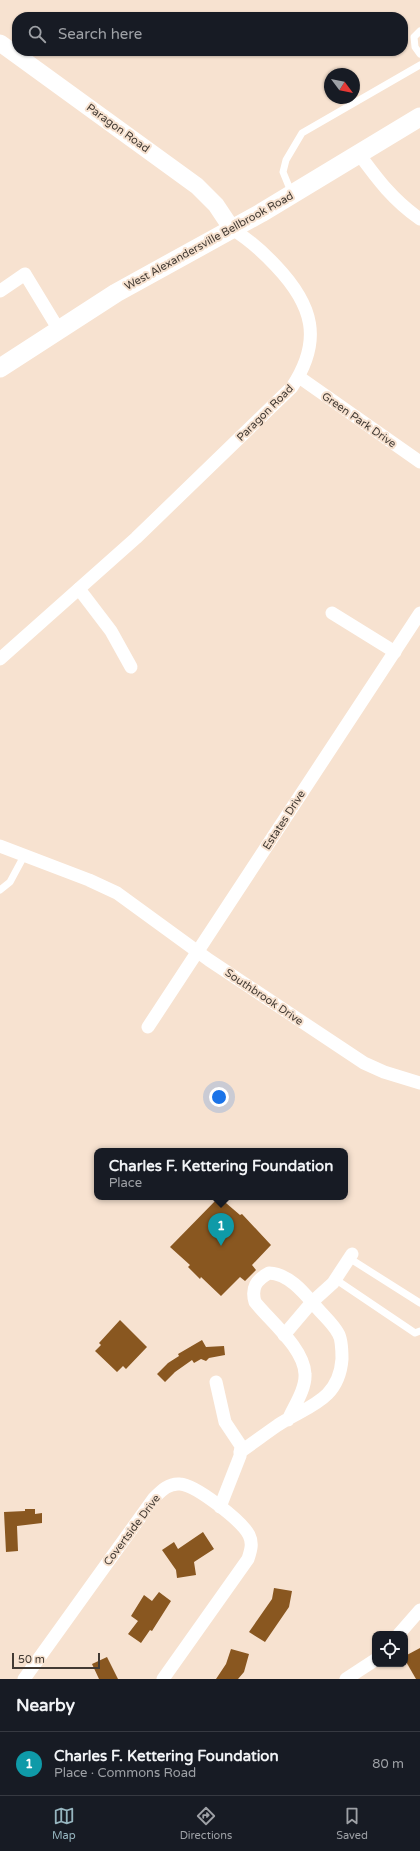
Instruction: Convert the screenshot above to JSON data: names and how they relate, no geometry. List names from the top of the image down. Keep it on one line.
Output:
{"streets":{"main road":["West Alexandersville Bellbrook Road"],"street":["Paragon Road","Green Park Drive","Estates Drive","Southbrook Drive","Covertside Drive"]},"crossings":[["Paragon Road","West Alexandersville Bellbrook Road"],["Paragon Road","Green Park Drive"],["Estates Drive","Southbrook Drive"]],"scale_bar":"50 m","north":"bottom right","page":{"search":"Search here","popup":["Charles F. Kettering Foundation","Place"],"pins":"1","scale":"50 m","heading":"Nearby","list":[{"mark":"1","name":"Charles F. Kettering Foundation","note":"Place · Commons Road","value":"80 m"}],"nav":["Map","Directions","Saved"]}}
